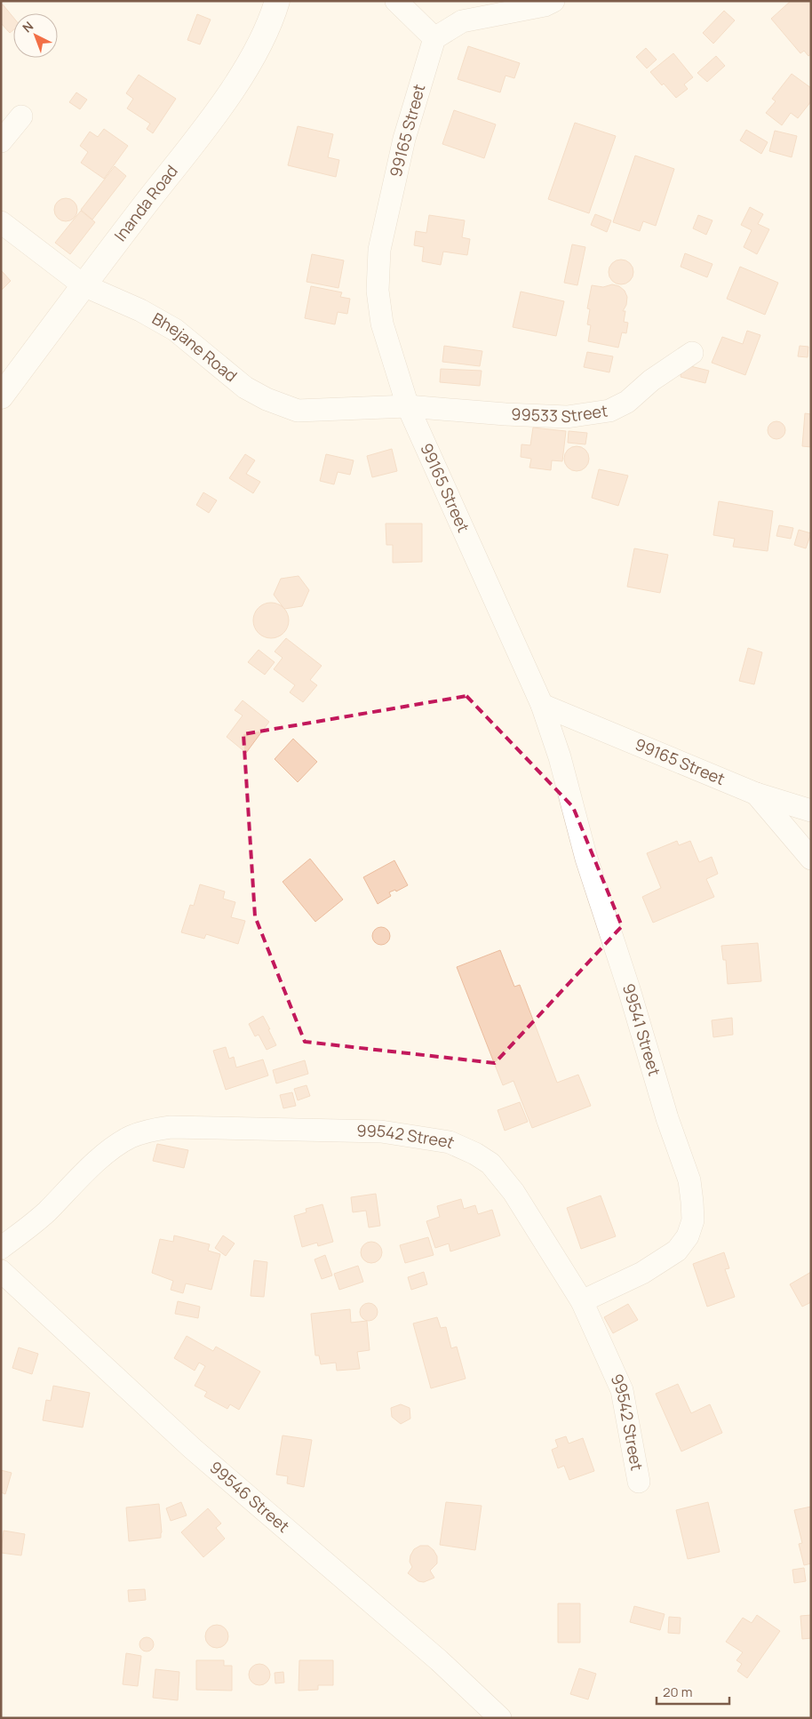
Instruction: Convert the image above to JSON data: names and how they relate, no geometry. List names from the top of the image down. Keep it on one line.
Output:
{"streets":{"street":["99165 Street","Inanda Road","Bhejane Road","99533 Street","99541 Street","99542 Street","99546 Street"]},"crossings":[["99165 Street","Bhejane Road"],["99165 Street","99533 Street"],["99165 Street","99541 Street"],["Inanda Road","Bhejane Road"],["Bhejane Road","99533 Street"],["99541 Street","99542 Street"]],"scale_bar":"20 m","north":"top left"}
